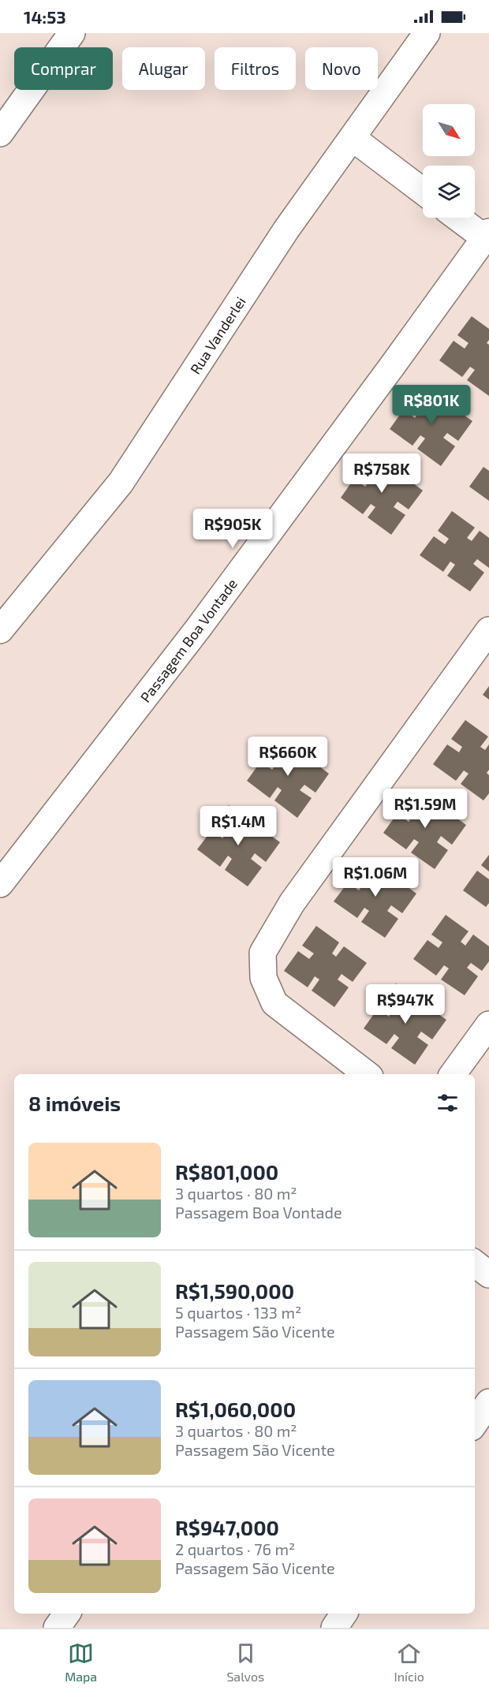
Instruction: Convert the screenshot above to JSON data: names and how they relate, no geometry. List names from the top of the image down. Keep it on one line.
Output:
{"streets":{"street":["Rua Vanderlei","Passagem Boa Vontade"]},"north":"bottom right","page":{"status":"14:53","chip":["Comprar","Alugar","Filtros","Novo"],"price":["R$801K","R$758K","R$905K","R$660K","R$1.59M","R$1.4M","R$1.06M","R$947K"],"heading":"8 imóveis","list":[{"name":"R$801,000","note":"3 quartos · 80 m² · Passagem Boa Vontade"},{"name":"R$1,590,000","note":"5 quartos · 133 m² · Passagem São Vicente"},{"name":"R$1,060,000","note":"3 quartos · 80 m² · Passagem São Vicente"},{"name":"R$947,000","note":"2 quartos · 76 m² · Passagem São Vicente"}],"tabs":["Mapa","Salvos","Início"]}}
